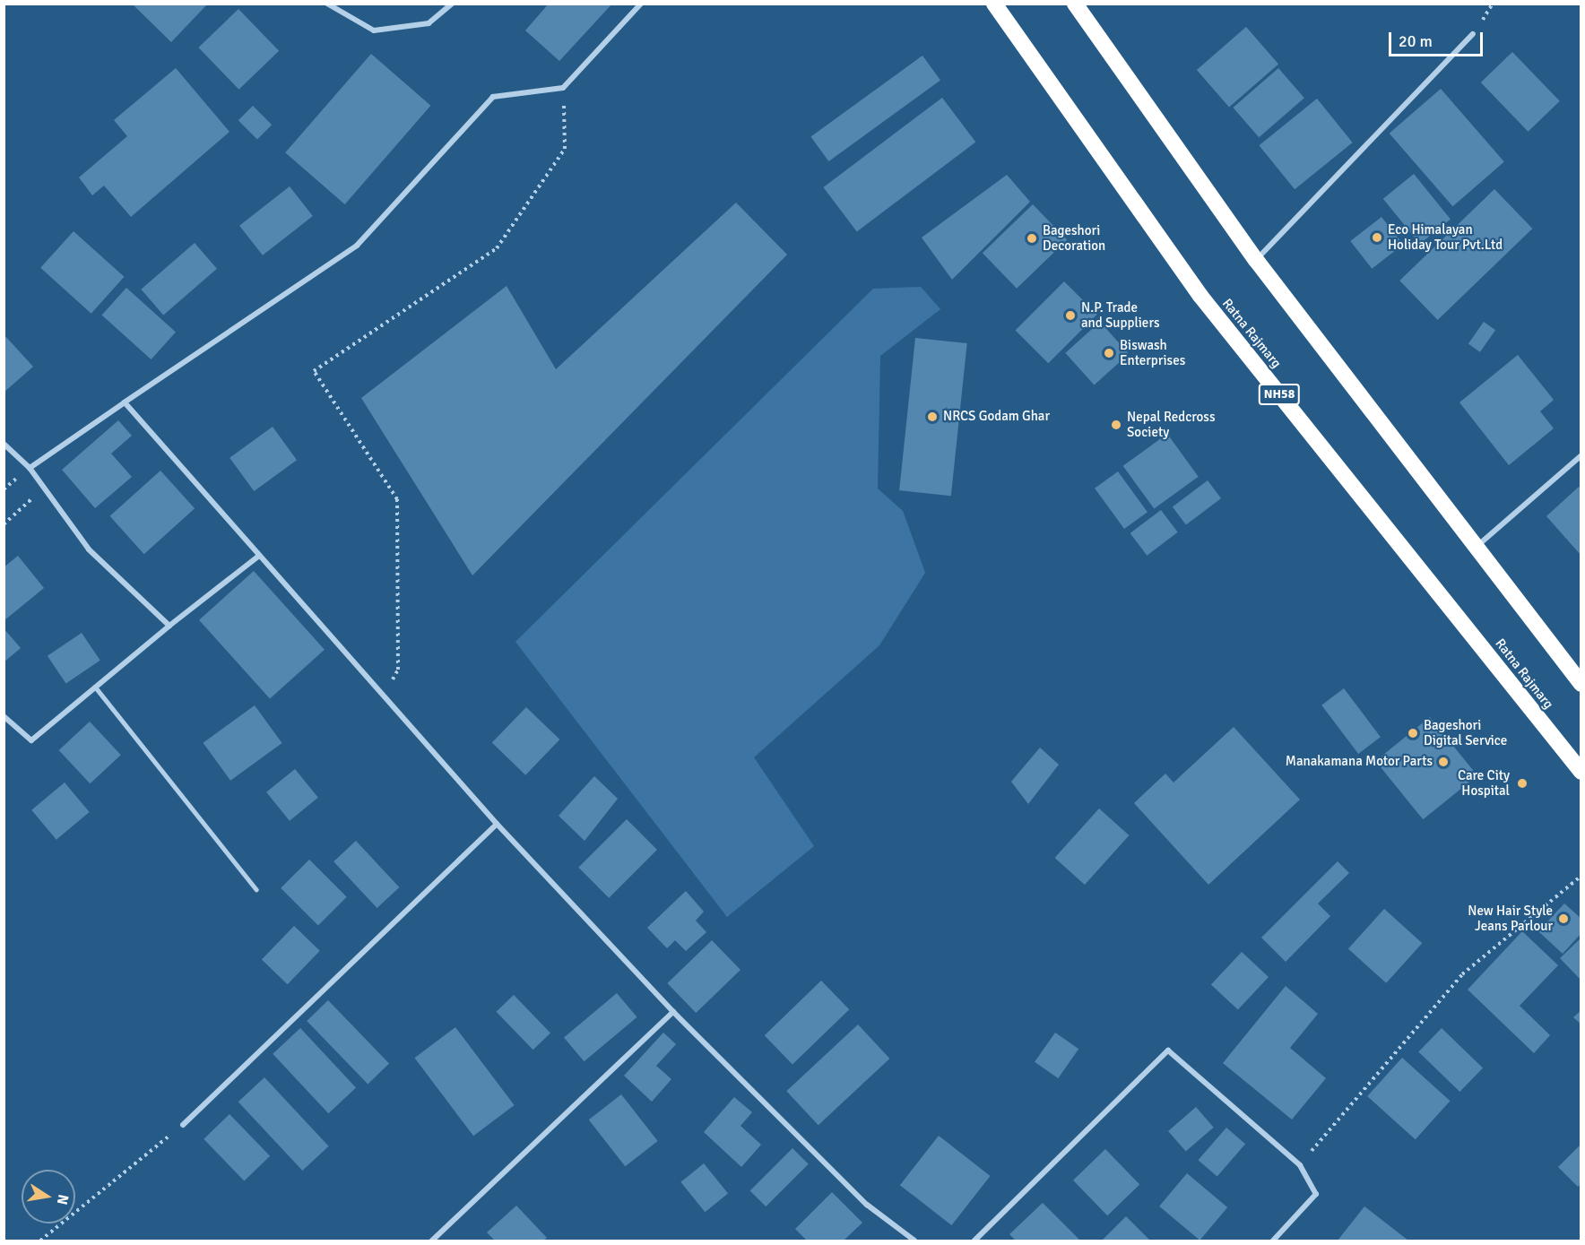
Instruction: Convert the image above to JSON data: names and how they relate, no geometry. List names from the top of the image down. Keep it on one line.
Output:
{"streets":{"highway":["Ratna Rajmarg","NH58"]},"places":["Eco Himalayan Holiday Tour Pvt.Ltd","Bageshori Decoration","N.P. Trade and Suppliers","Biswash Enterprises","NRCS Godam Ghar","Nepal Redcross Society","Bageshori Digital Service","Manakamana Motor Parts","Care City Hospital","New Hair Style Jeans Parlour"],"scale_bar":"20 m","north":"right"}
